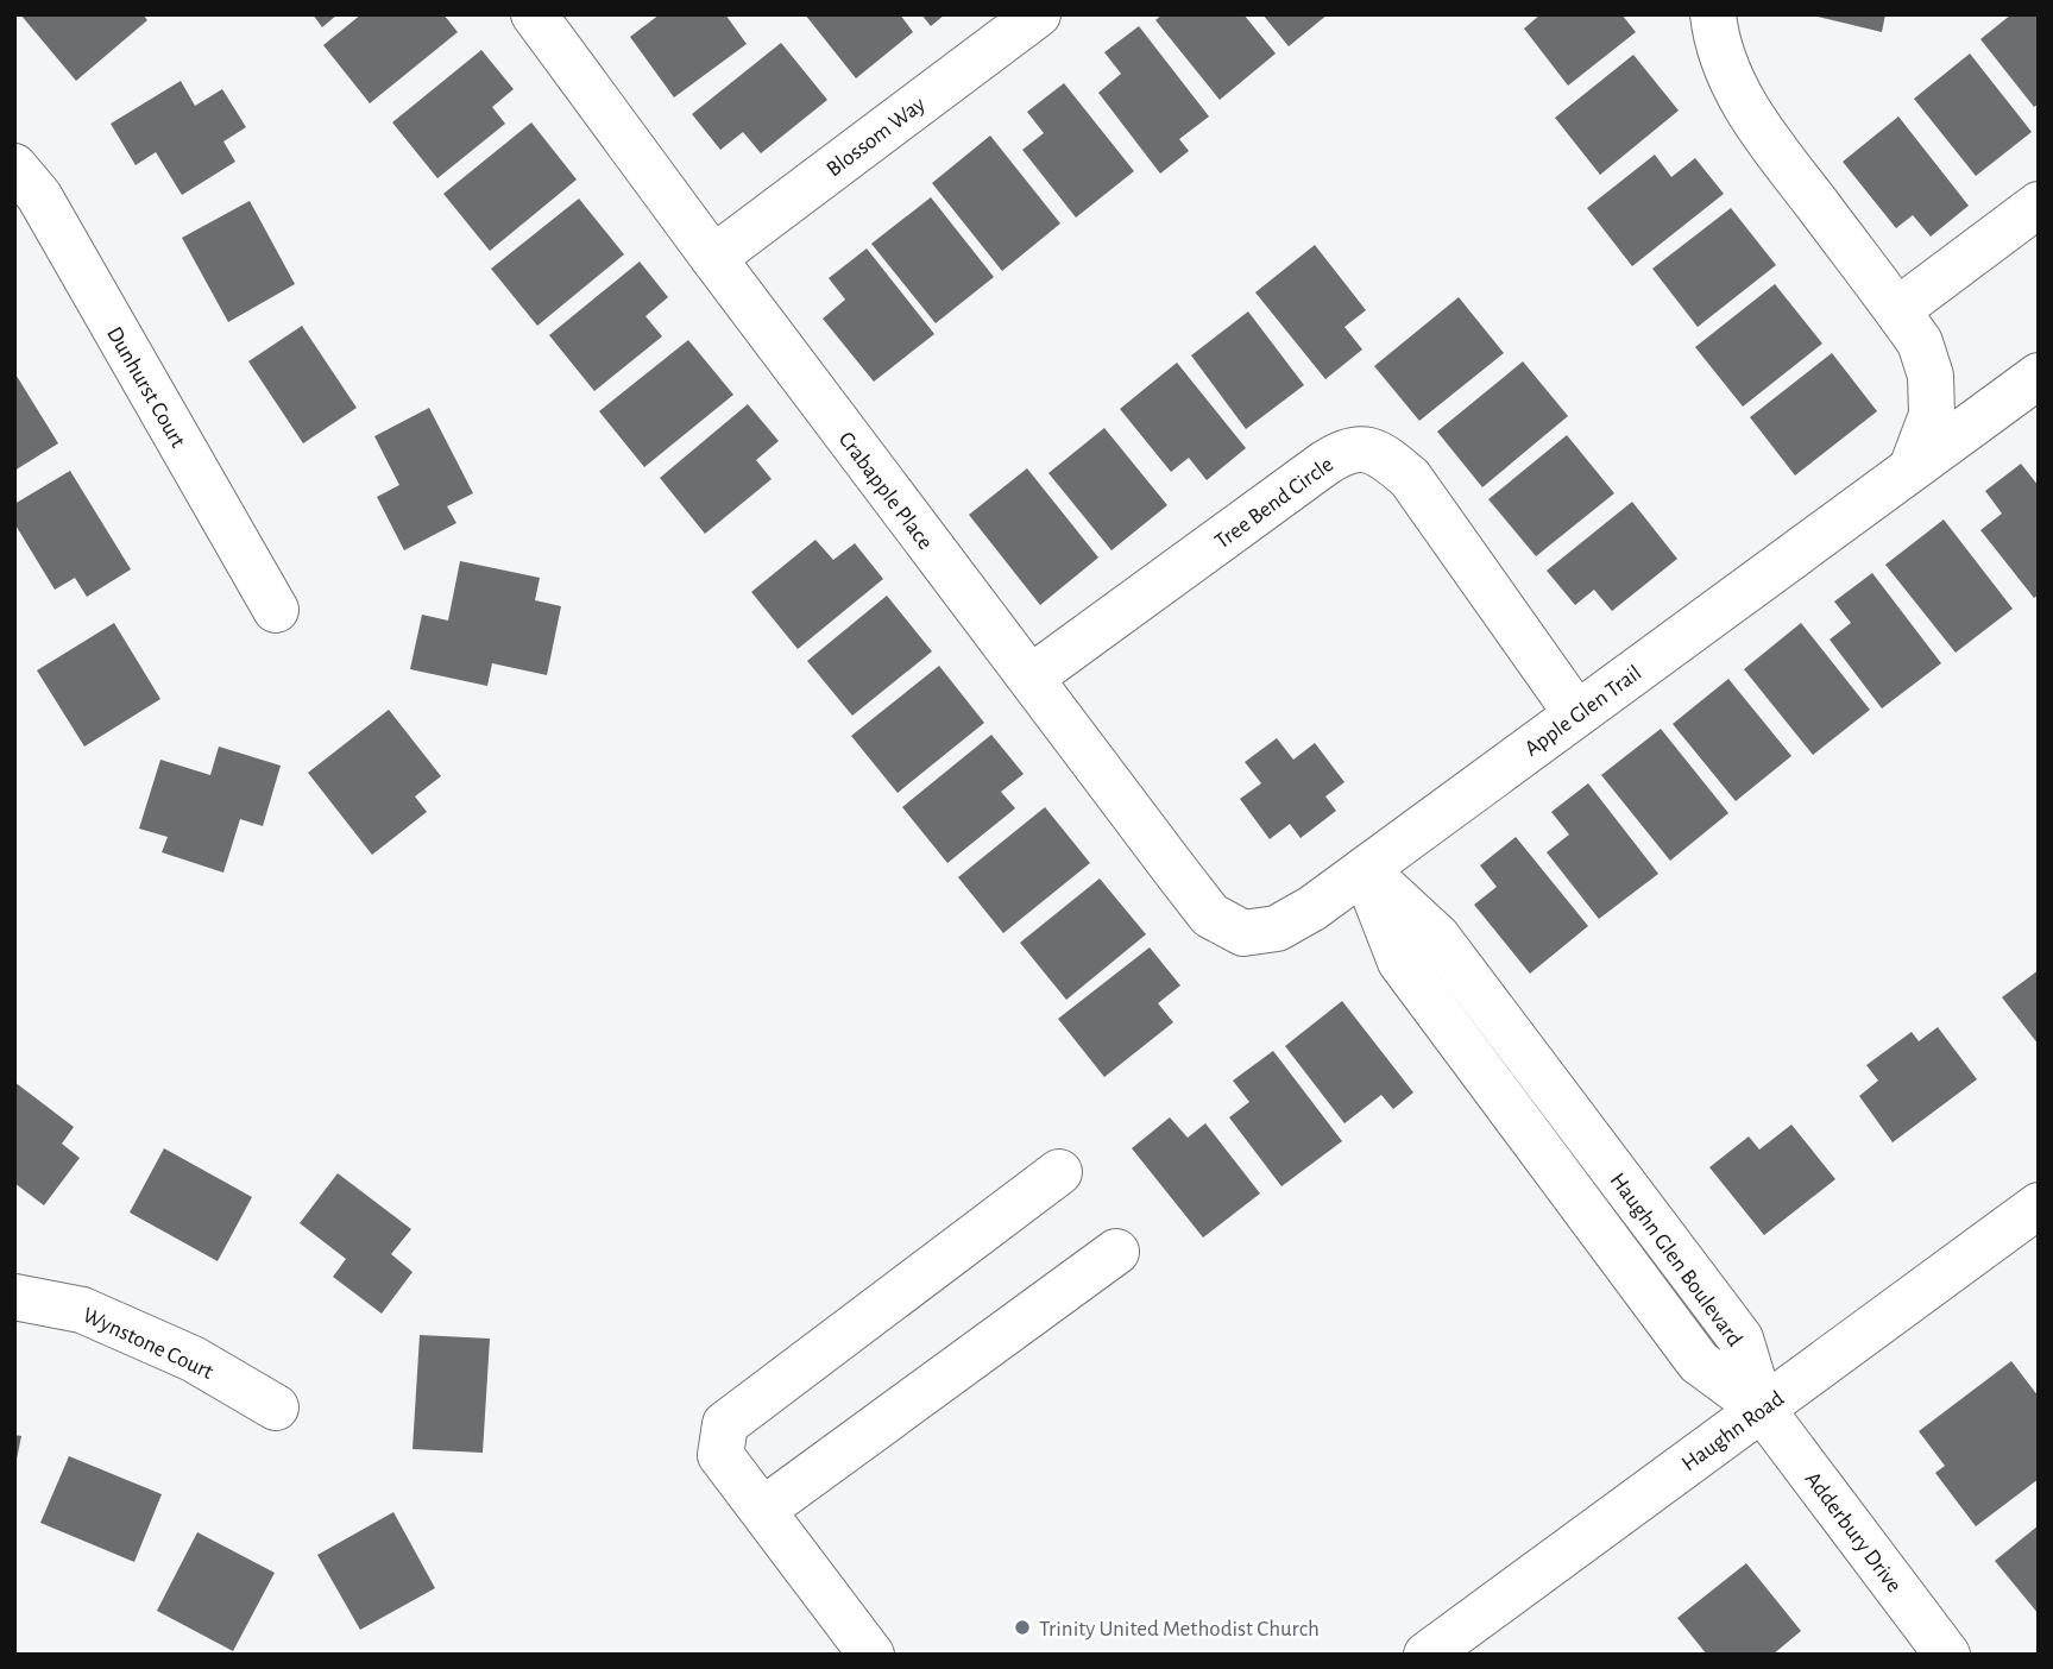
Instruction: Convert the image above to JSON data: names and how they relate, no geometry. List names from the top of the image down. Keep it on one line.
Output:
{"streets":{"street":["Blossom Way","Dunhurst Court","Crabapple Place","Tree Bend Circle","Apple Glen Trail","Haughn Glen Boulevard","Wynstone Court","Haughn Road","Adderbury Drive"]},"crossings":[["Blossom Way","Crabapple Place"],["Crabapple Place","Tree Bend Circle"],["Crabapple Place","Apple Glen Trail"],["Tree Bend Circle","Apple Glen Trail"],["Apple Glen Trail","Haughn Glen Boulevard"],["Haughn Glen Boulevard","Haughn Road"],["Haughn Glen Boulevard","Adderbury Drive"],["Haughn Road","Adderbury Drive"]],"places":["Trinity United Methodist Church"]}
